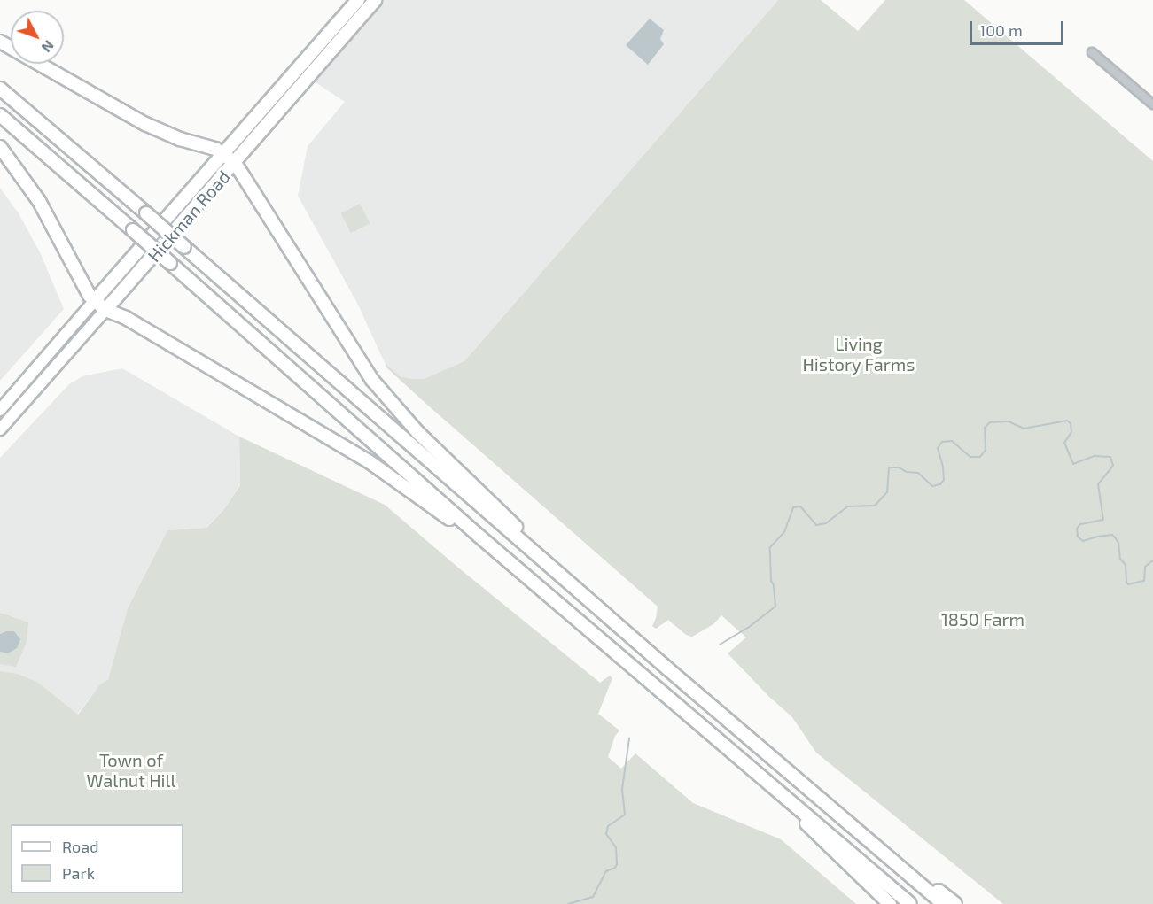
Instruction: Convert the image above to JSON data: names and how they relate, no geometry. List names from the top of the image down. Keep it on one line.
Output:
{"streets":{"highway":["Hickman Road"]},"parks":["Living History Farms","1850 Farm","Town of Walnut Hill"],"legend":["Road","Park"],"scale_bar":"100 m","north":"bottom right"}
